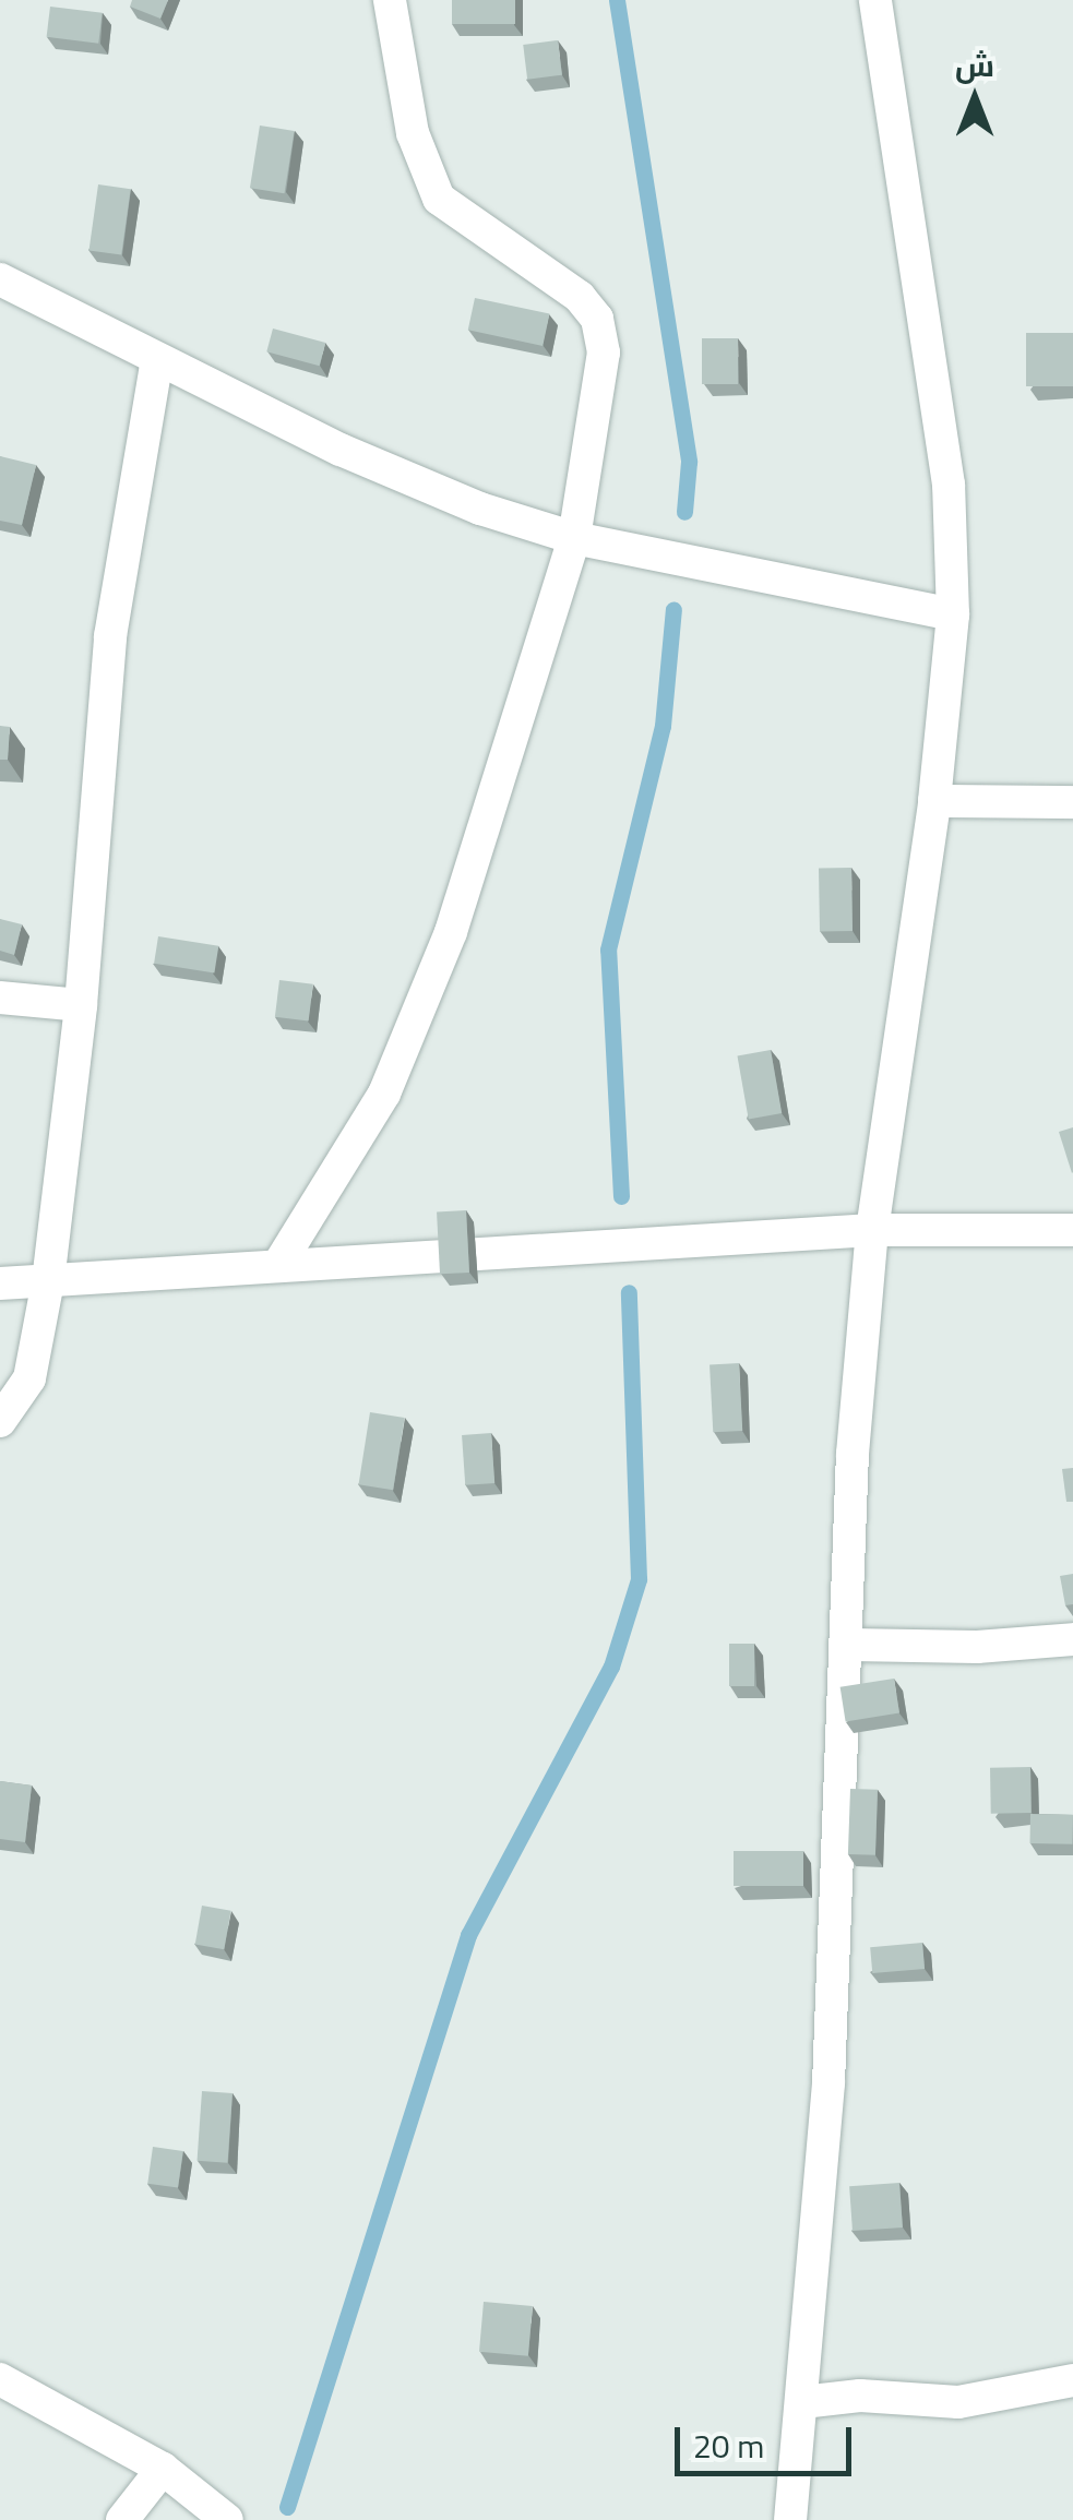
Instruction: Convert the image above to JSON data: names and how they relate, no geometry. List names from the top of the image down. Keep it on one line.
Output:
{"scale_bar":"20 m","north":"top"}
